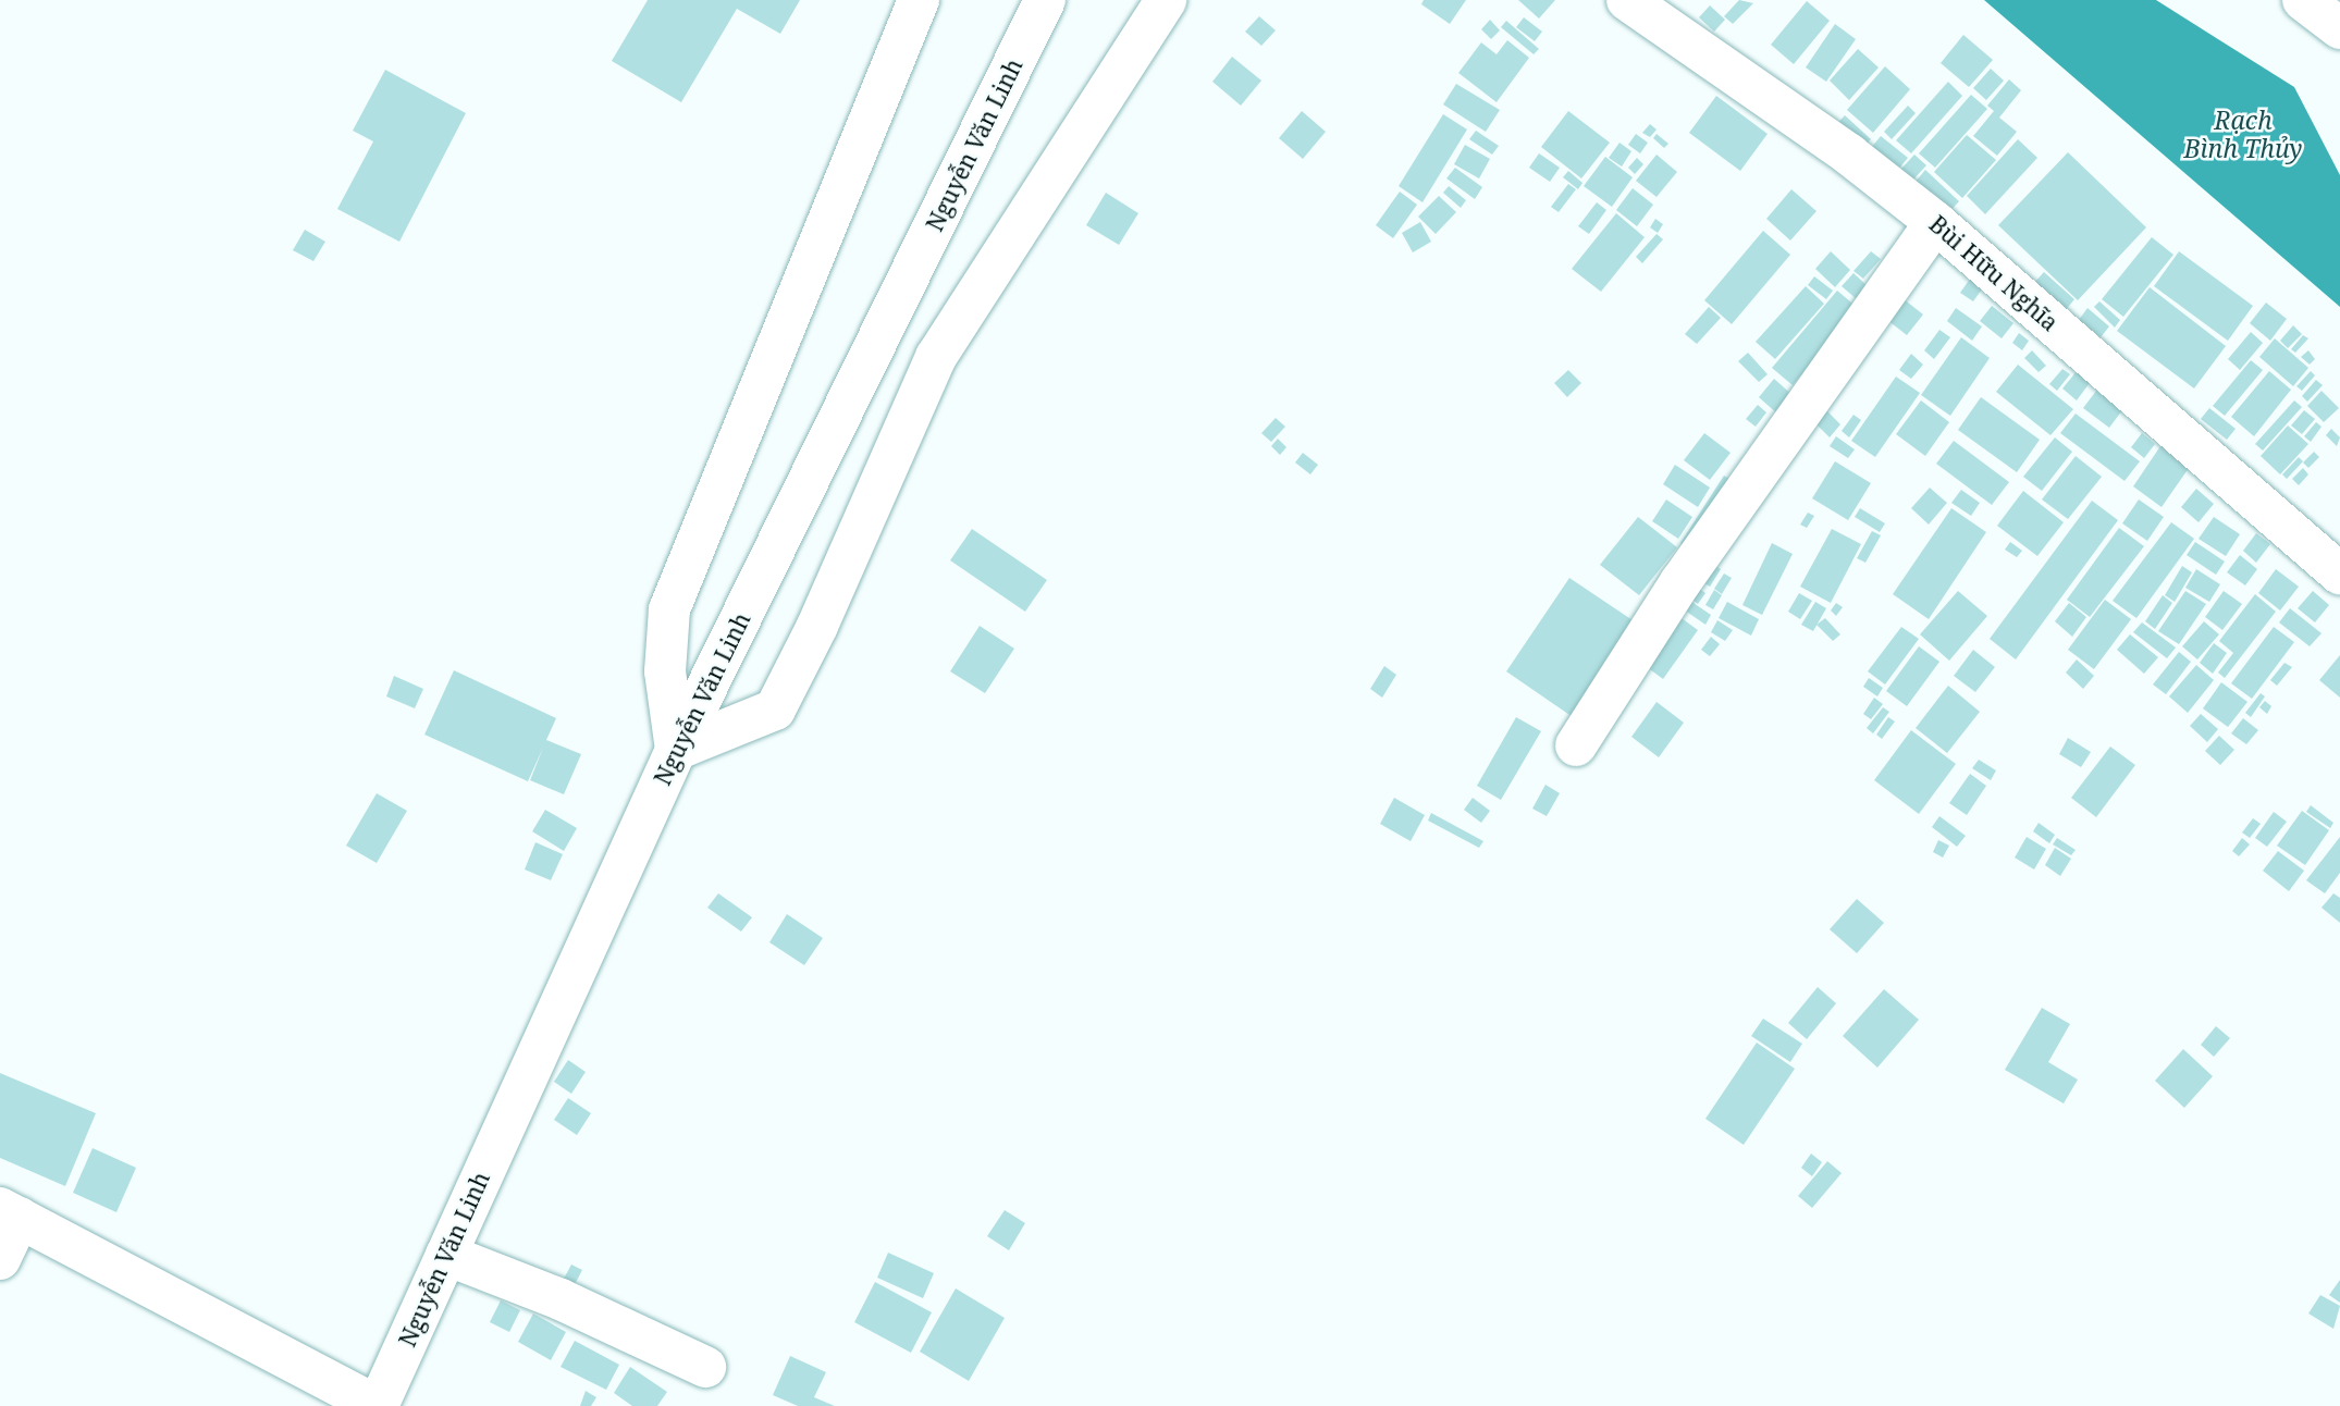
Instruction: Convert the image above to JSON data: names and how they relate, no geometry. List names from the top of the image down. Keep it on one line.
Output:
{"streets":{"main road":["Nguyễn Văn Linh","Bùi Hữu Nghĩa"]},"water":["Rạch Bình Thủy"]}
